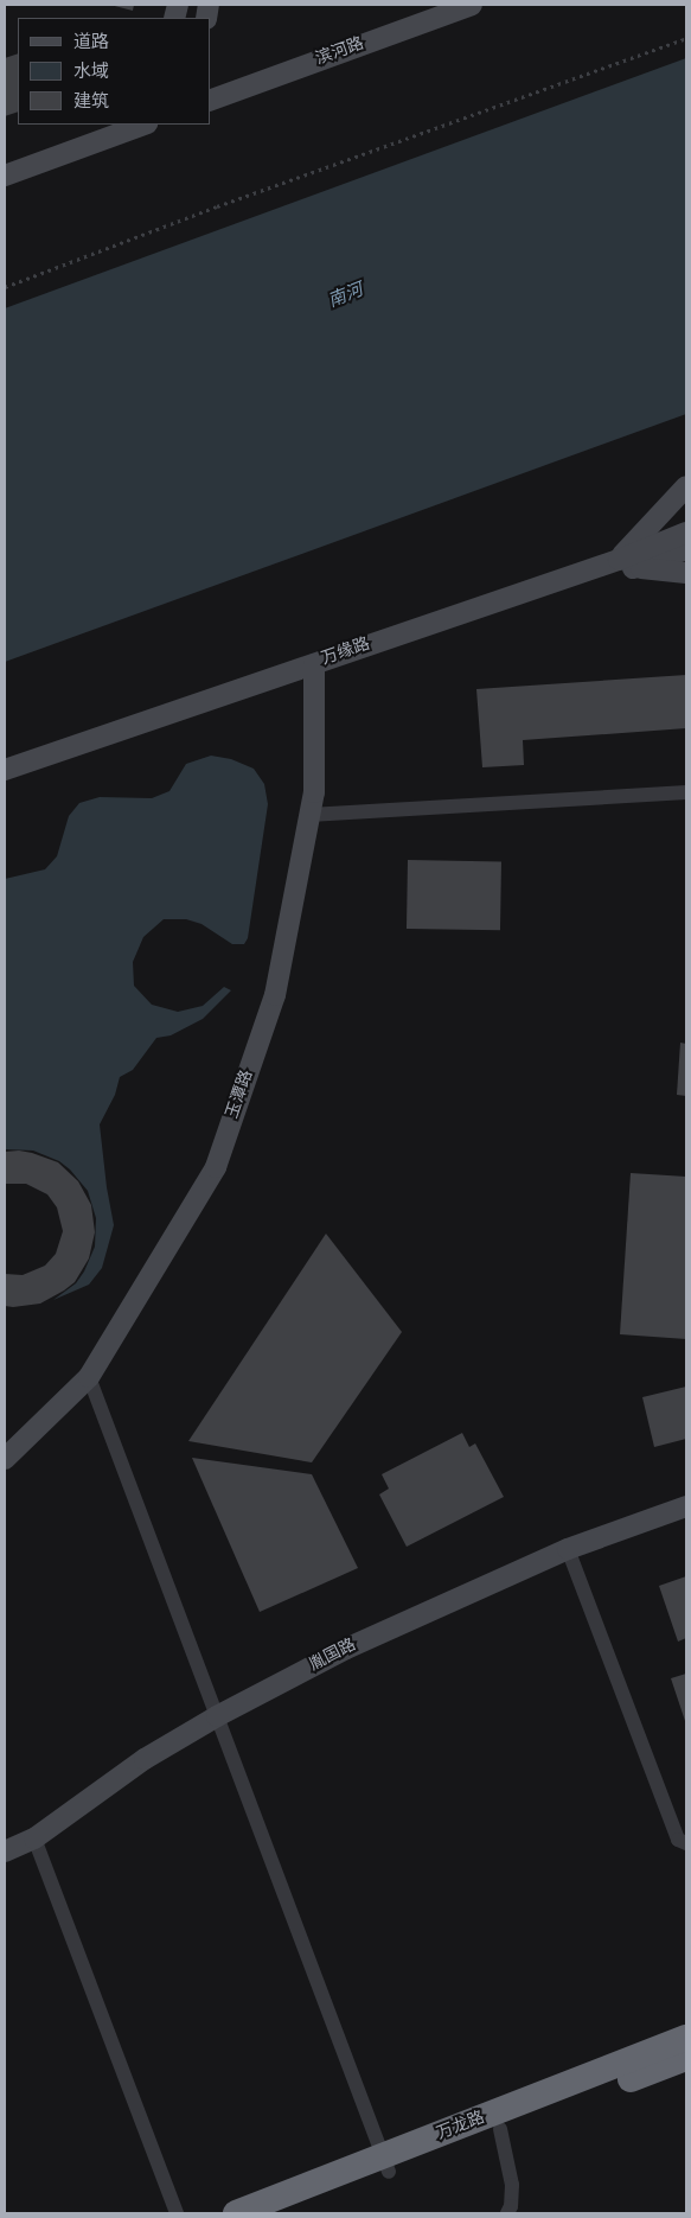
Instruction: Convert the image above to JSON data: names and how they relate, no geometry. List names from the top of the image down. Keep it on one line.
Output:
{"streets":{"highway":["万龙路"],"main road":["滨河路","万缘路","玉潭路","胤国路"]},"crossings":[["万缘路","玉潭路"]],"water":["南河"],"legend":["道路","水域","建筑"]}
